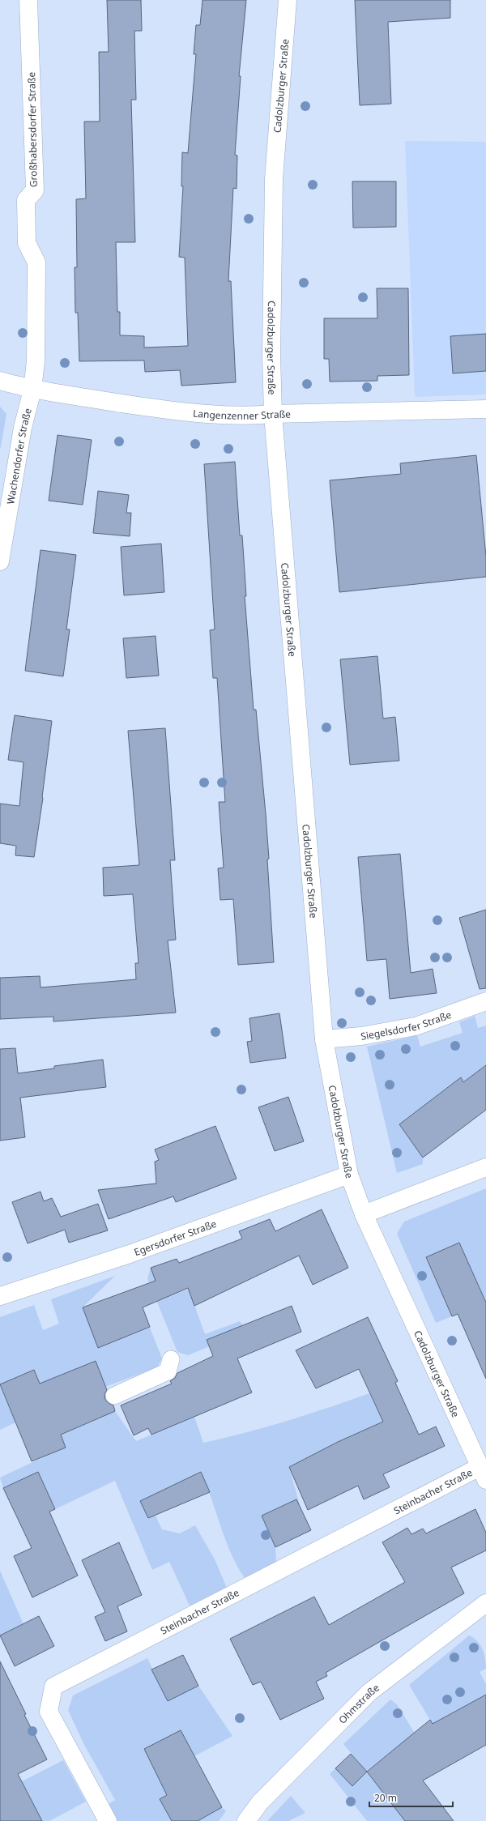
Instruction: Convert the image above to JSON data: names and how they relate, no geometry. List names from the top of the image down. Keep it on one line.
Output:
{"streets":{"street":["Cadolzburger Straße","Großhabersdorfer Straße","Langenzenner Straße","Wachendorfer Straße","Siegelsdorfer Straße","Egersdorfer Straße","Steinbacher Straße","Ohmstraße"]},"crossings":[["Cadolzburger Straße","Langenzenner Straße"],["Cadolzburger Straße","Siegelsdorfer Straße"],["Cadolzburger Straße","Egersdorfer Straße"],["Cadolzburger Straße","Steinbacher Straße"],["Großhabersdorfer Straße","Langenzenner Straße"],["Großhabersdorfer Straße","Wachendorfer Straße"],["Langenzenner Straße","Wachendorfer Straße"]],"scale_bar":"20 m"}
